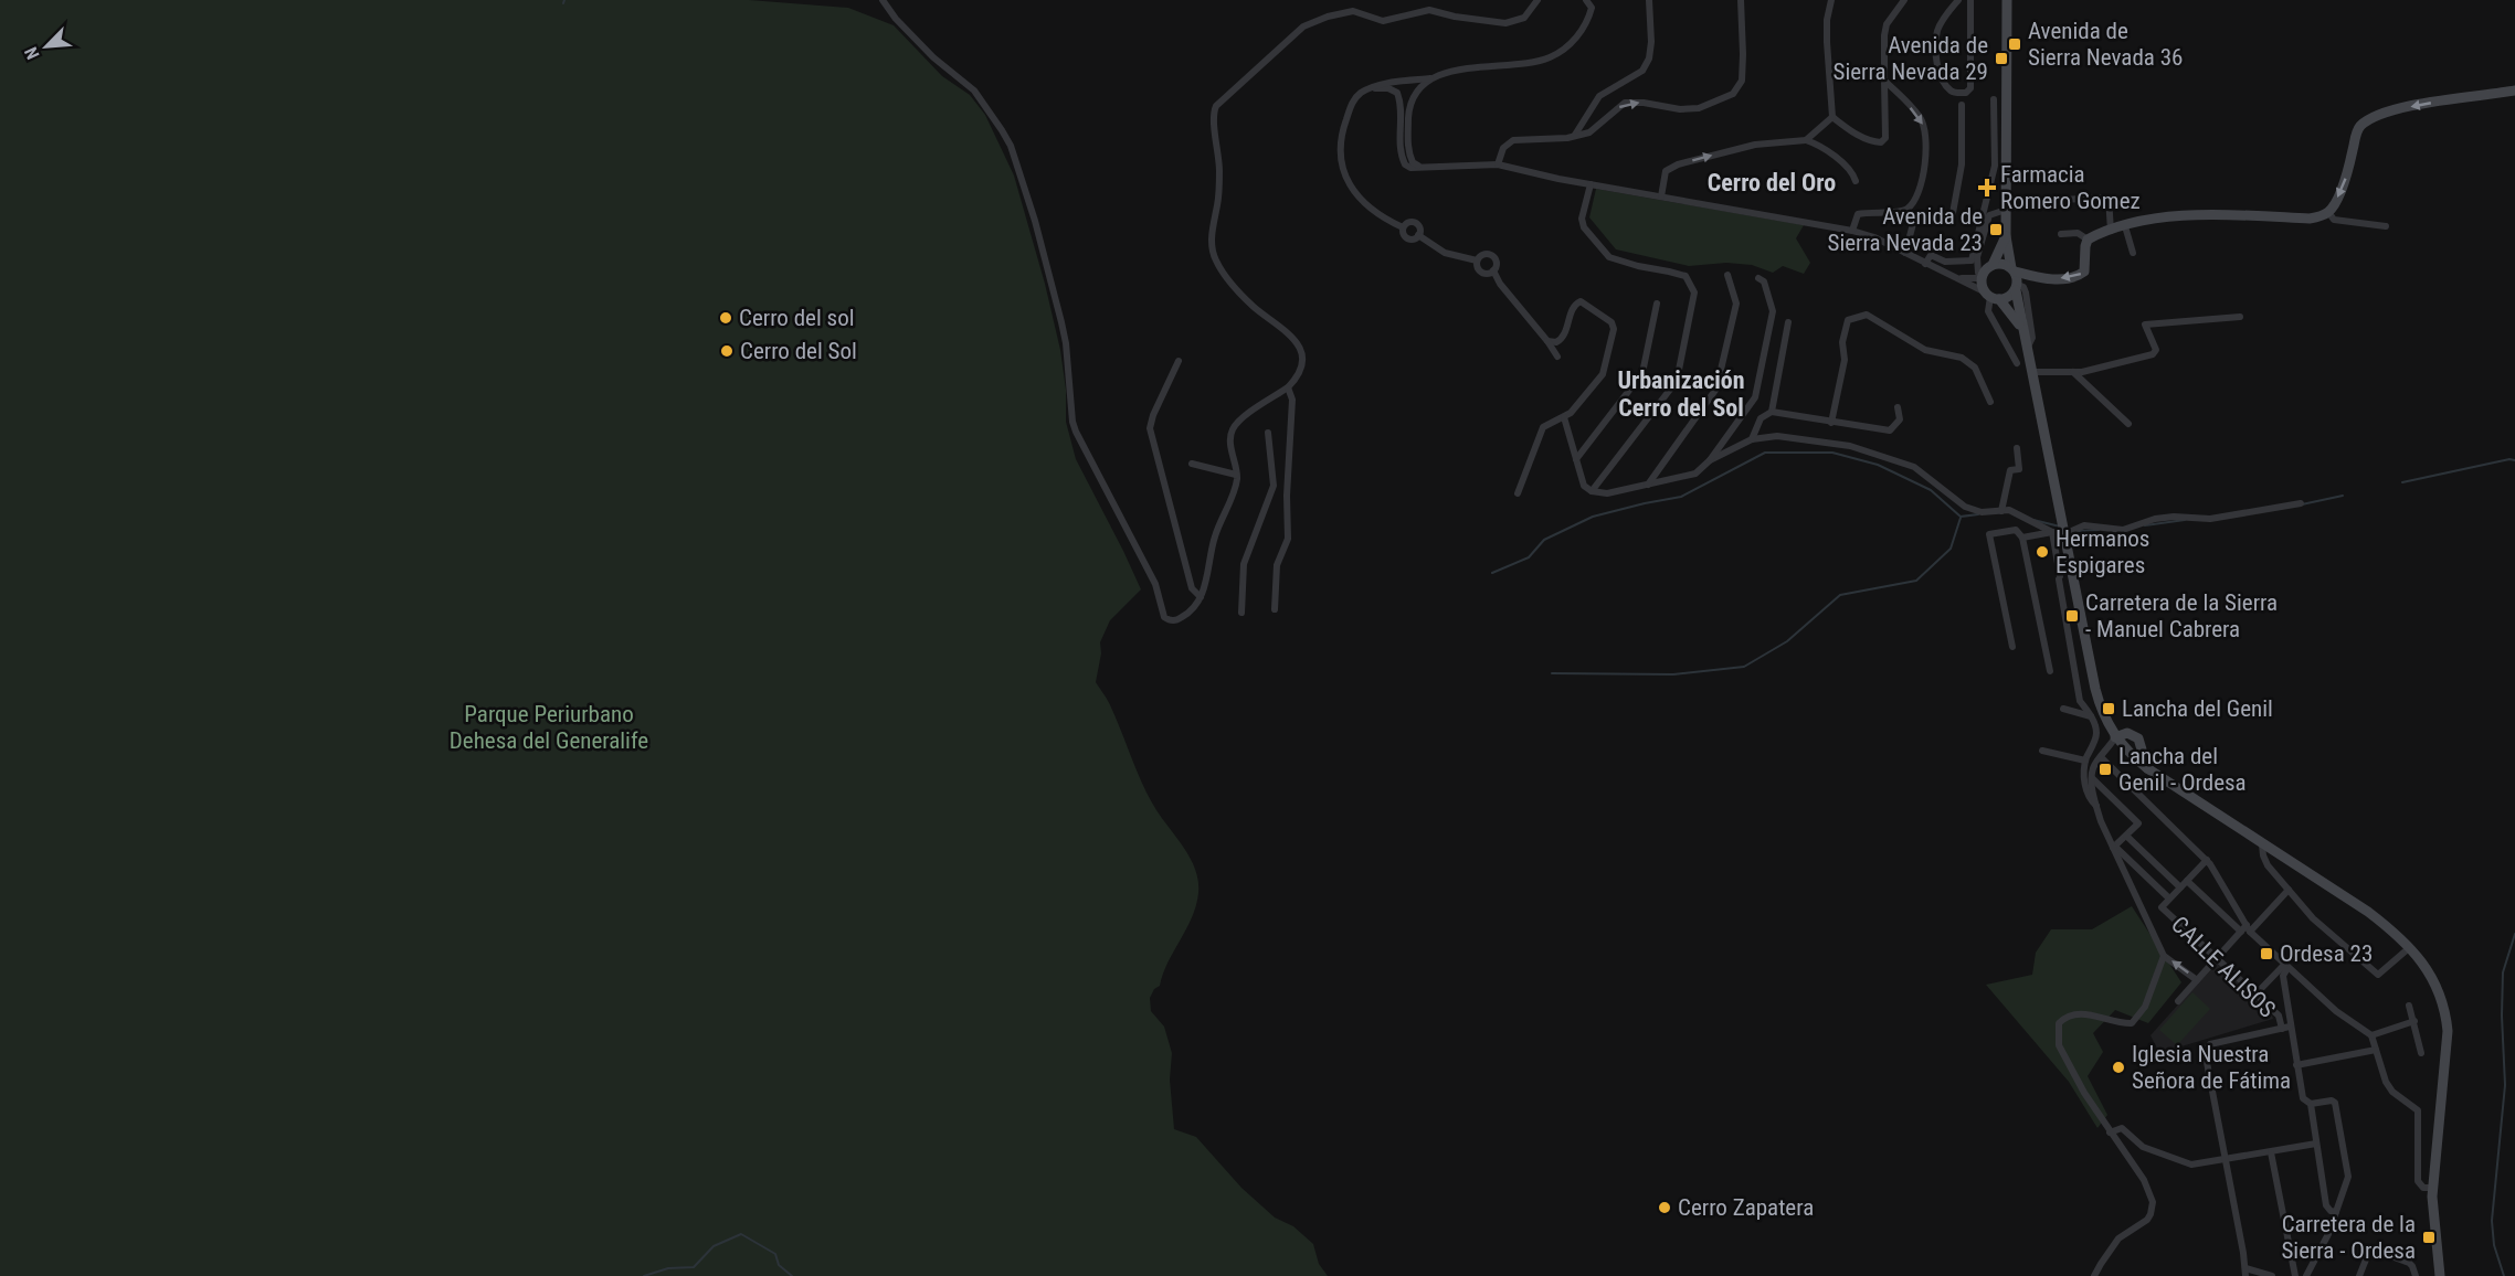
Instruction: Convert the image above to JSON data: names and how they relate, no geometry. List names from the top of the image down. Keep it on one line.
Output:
{"streets":{"street":["CALLE ALISOS"]},"districts":["Cerro del Oro","Urbanización Cerro del Sol"],"parks":["Parque Periurbano Dehesa del Generalife"],"places":{"transit":["Avenida de Sierra Nevada 36","Avenida de Sierra Nevada 29","Avenida de Sierra Nevada 23","Carretera de la Sierra - Manuel Cabrera","Lancha del Genil","Lancha del Genil - Ordesa","Ordesa 23","Carretera de la Sierra - Ordesa"],"health":["Farmacia Romero Gomez"],"other":["Cerro del sol","Cerro del Sol","Hermanos Espigares","Iglesia Nuestra Señora de Fátima","Cerro Zapatera"]},"north":"bottom left"}
